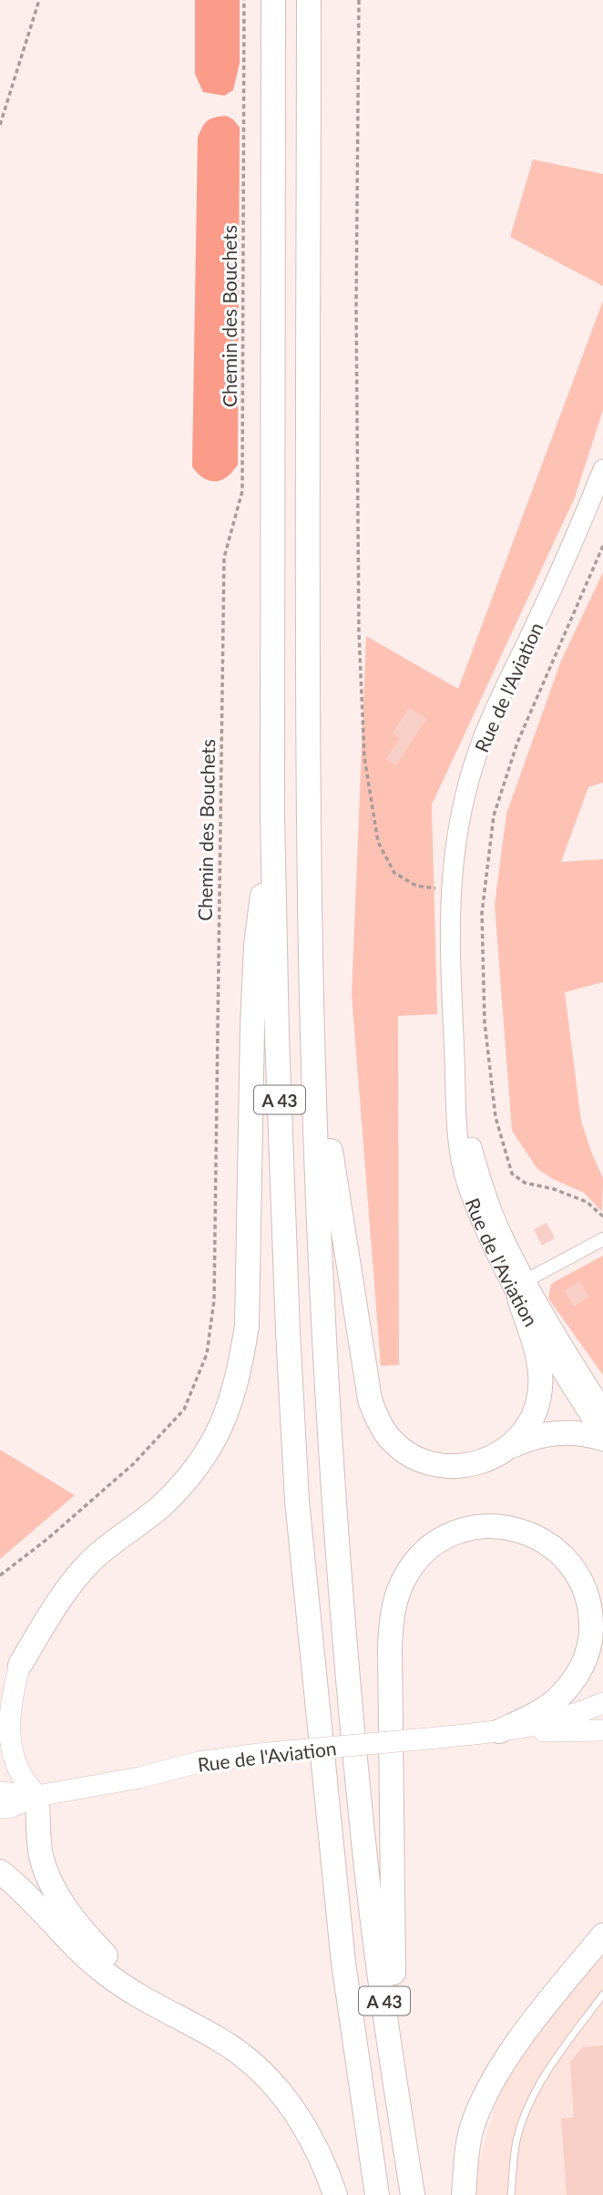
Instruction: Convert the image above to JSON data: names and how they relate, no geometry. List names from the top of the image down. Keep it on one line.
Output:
{"streets":{"highway":["A 43"],"main road":["Rue de l'Aviation"],"path":["Chemin des Bouchets"]}}
